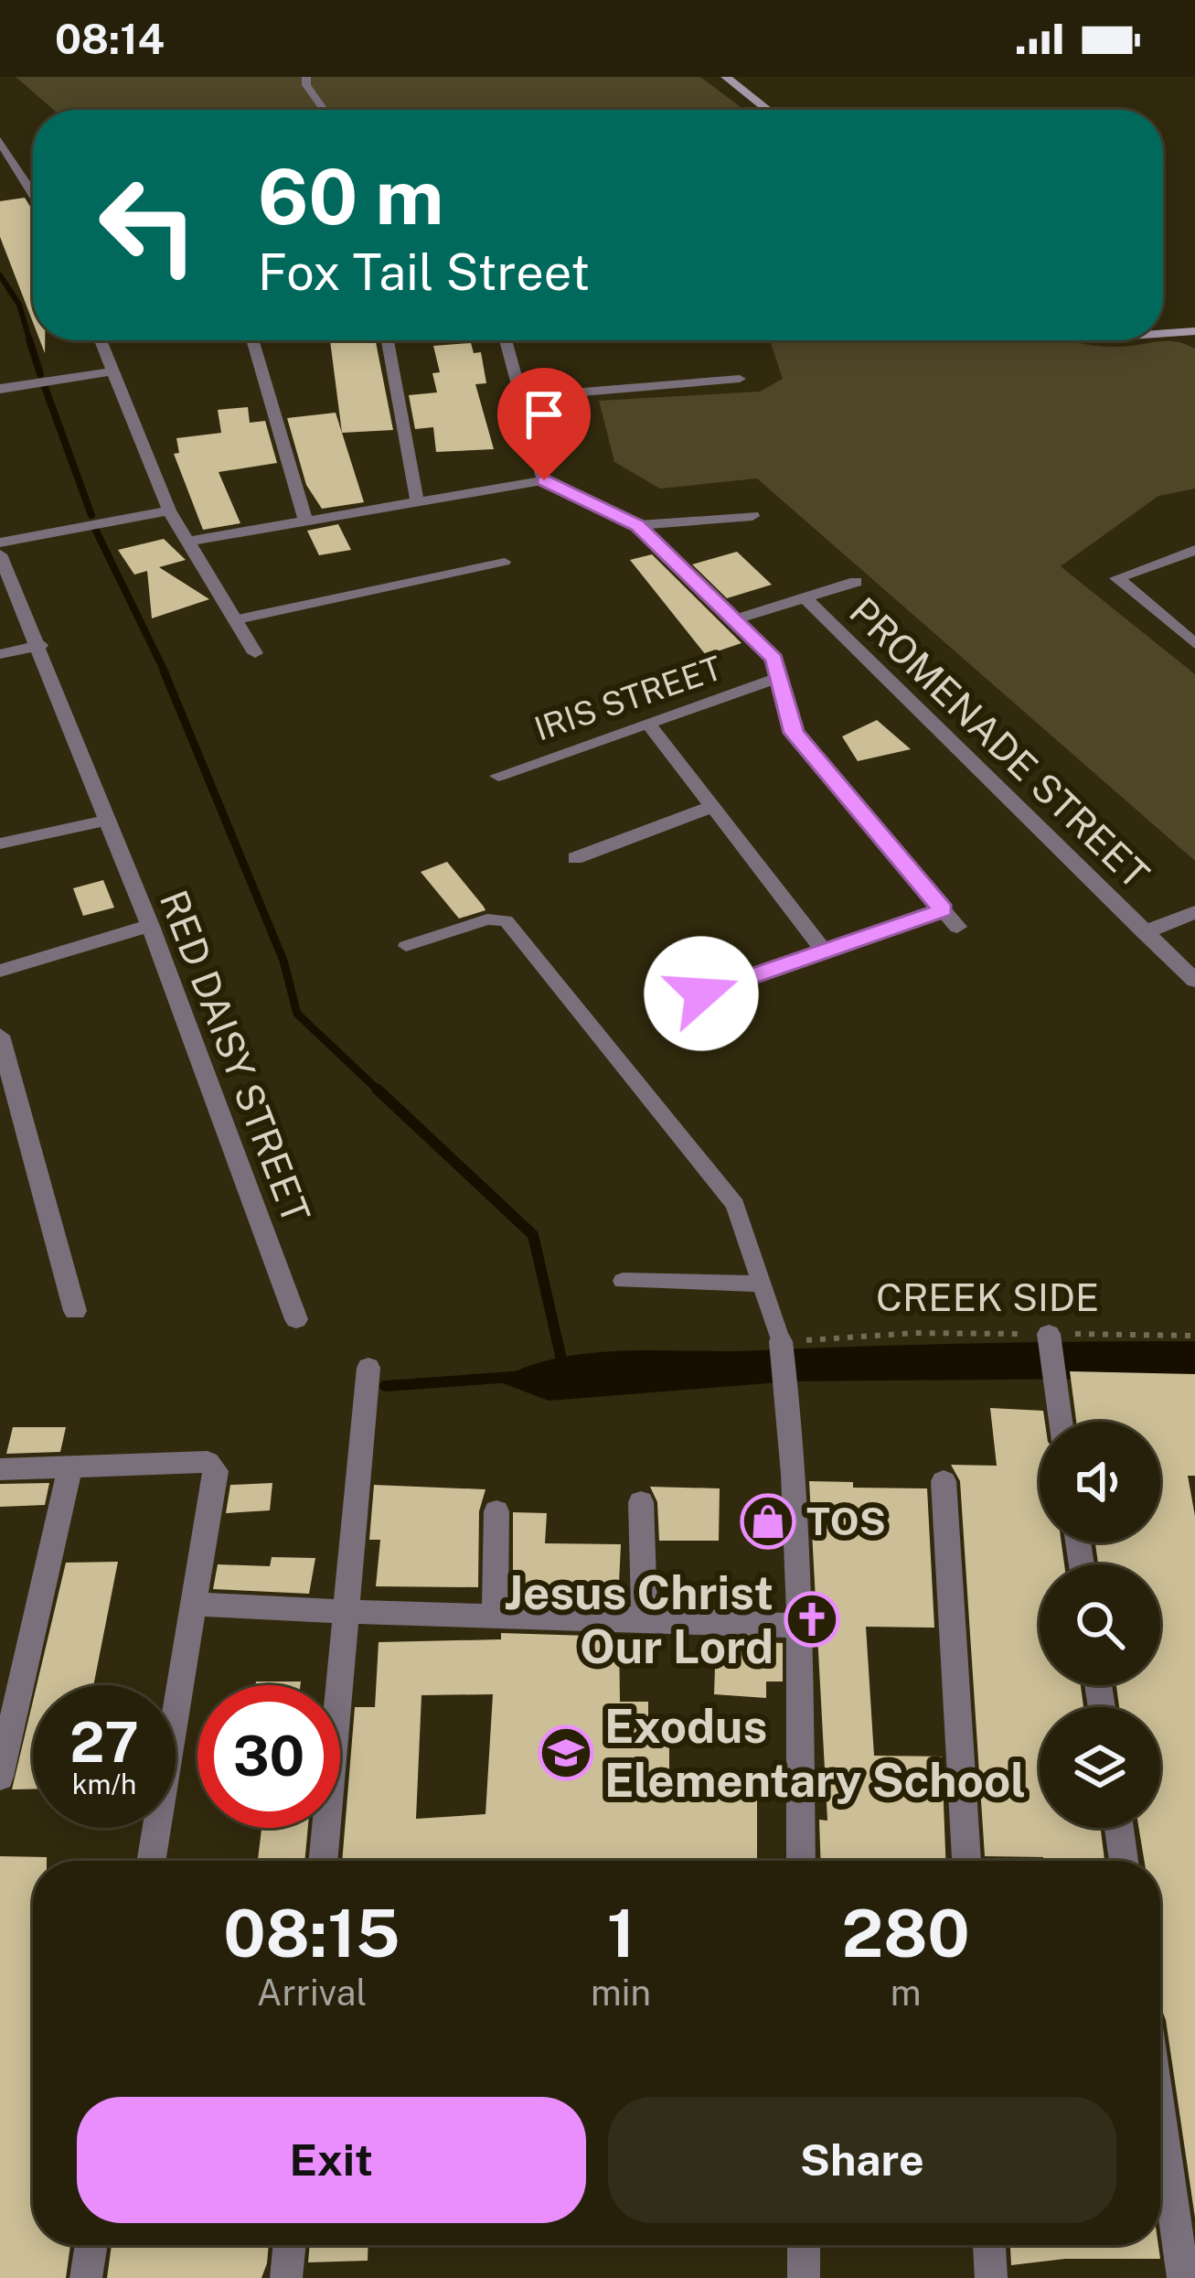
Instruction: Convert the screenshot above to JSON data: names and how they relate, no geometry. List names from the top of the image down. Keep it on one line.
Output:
{"streets":{"street":["IRIS STREET","PROMENADE STREET","RED DAISY STREET"],"path":["CREEK SIDE"]},"places":{"shop":["TOS"],"church":["Jesus Christ Our Lord"],"school or university":["Exodus Elementary School"]},"page":{"status":"08:14","turn":["60 m","Fox Tail Street"],"speed":"27 km/h","limit":"30","eta":["08:15","Arrival","1","min","280","m"],"buttons":["Exit","Share"]}}
